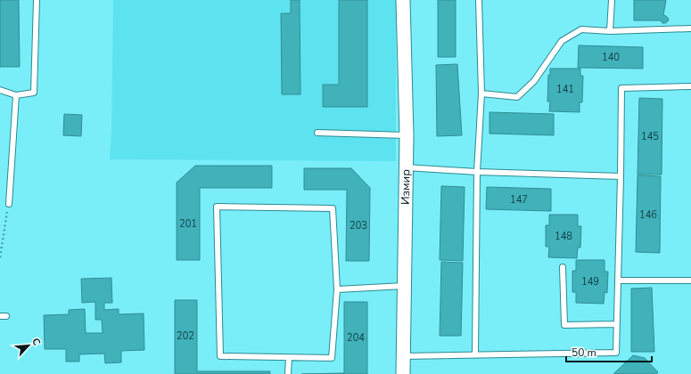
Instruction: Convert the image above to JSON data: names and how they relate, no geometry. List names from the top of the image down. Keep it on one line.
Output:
{"streets":{"street":["Измир"]},"house_numbers":["140","141","145","147","146","201","203","148","149","202","204"],"scale_bar":"50 m","north":"top right"}
